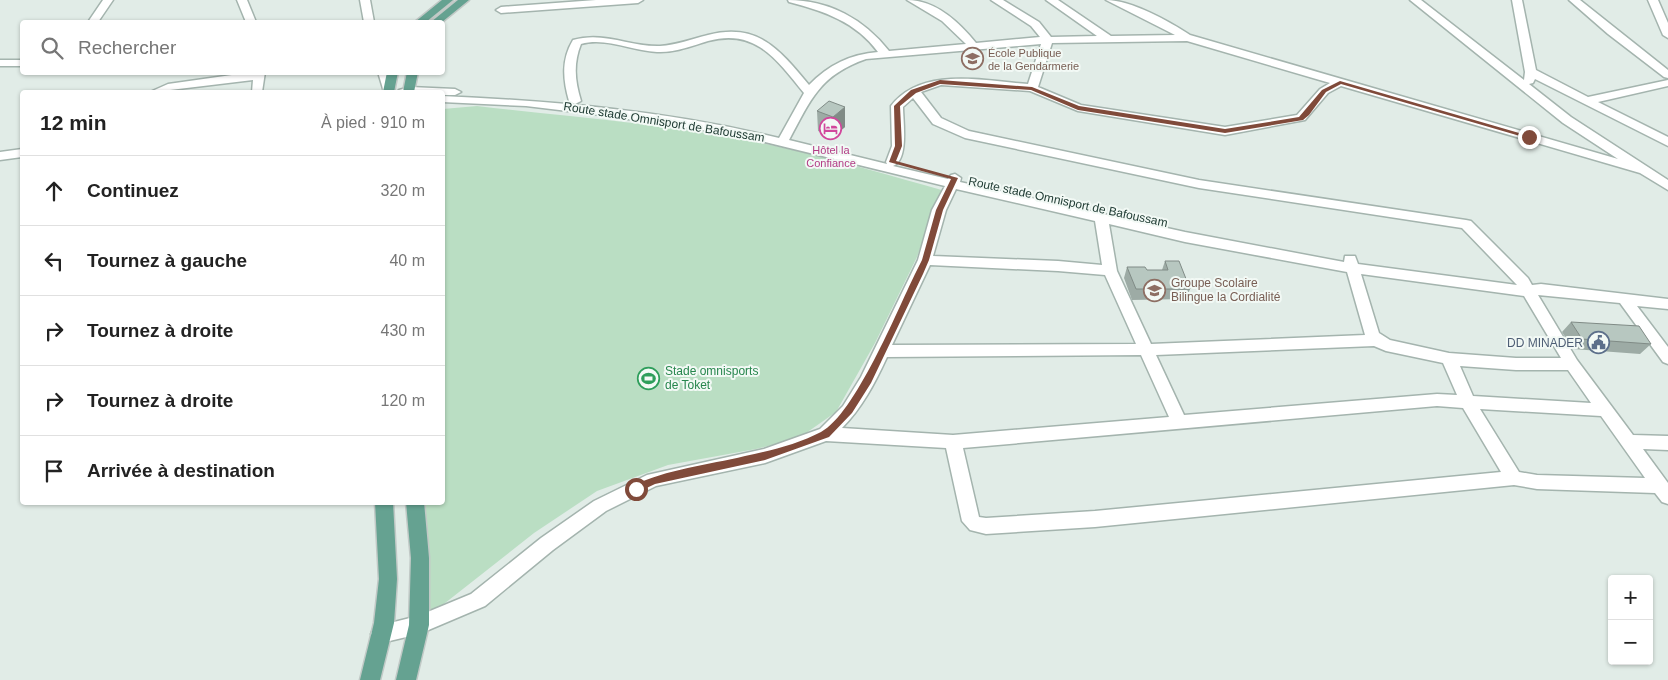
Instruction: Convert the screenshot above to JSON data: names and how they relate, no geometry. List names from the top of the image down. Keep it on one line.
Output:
{"streets":{"street":["Route stade Omnisport de Bafoussam"]},"places":{"school or university":["École Publique de la Gendarmerie","Groupe Scolaire Bilingue la Cordialité"],"hotel":["Hôtel la Confiance"],"public building":["DD MINADER"],"sports":["Stade omnisports de Toket"]},"page":{"search":"Rechercher","heading":["12 min","À pied · 910 m"],"list":[["Continuez","320 m"],["Tournez à gauche","40 m"],["Tournez à droite","430 m"],["Tournez à droite","120 m"],"Arrivée à destination"],"map_buttons":["+","−"]}}
